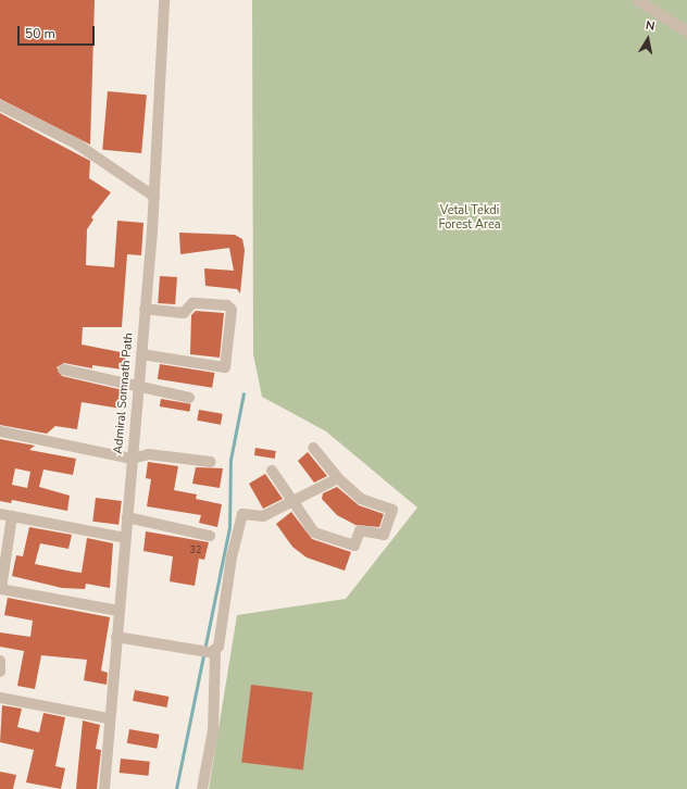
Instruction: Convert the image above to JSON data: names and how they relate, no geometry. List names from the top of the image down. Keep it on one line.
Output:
{"streets":{"street":["Admiral Somnath Path"]},"parks":["Vetal Tekdi Forest Area"],"house_numbers":["32"],"scale_bar":"50 m","north":"top"}
